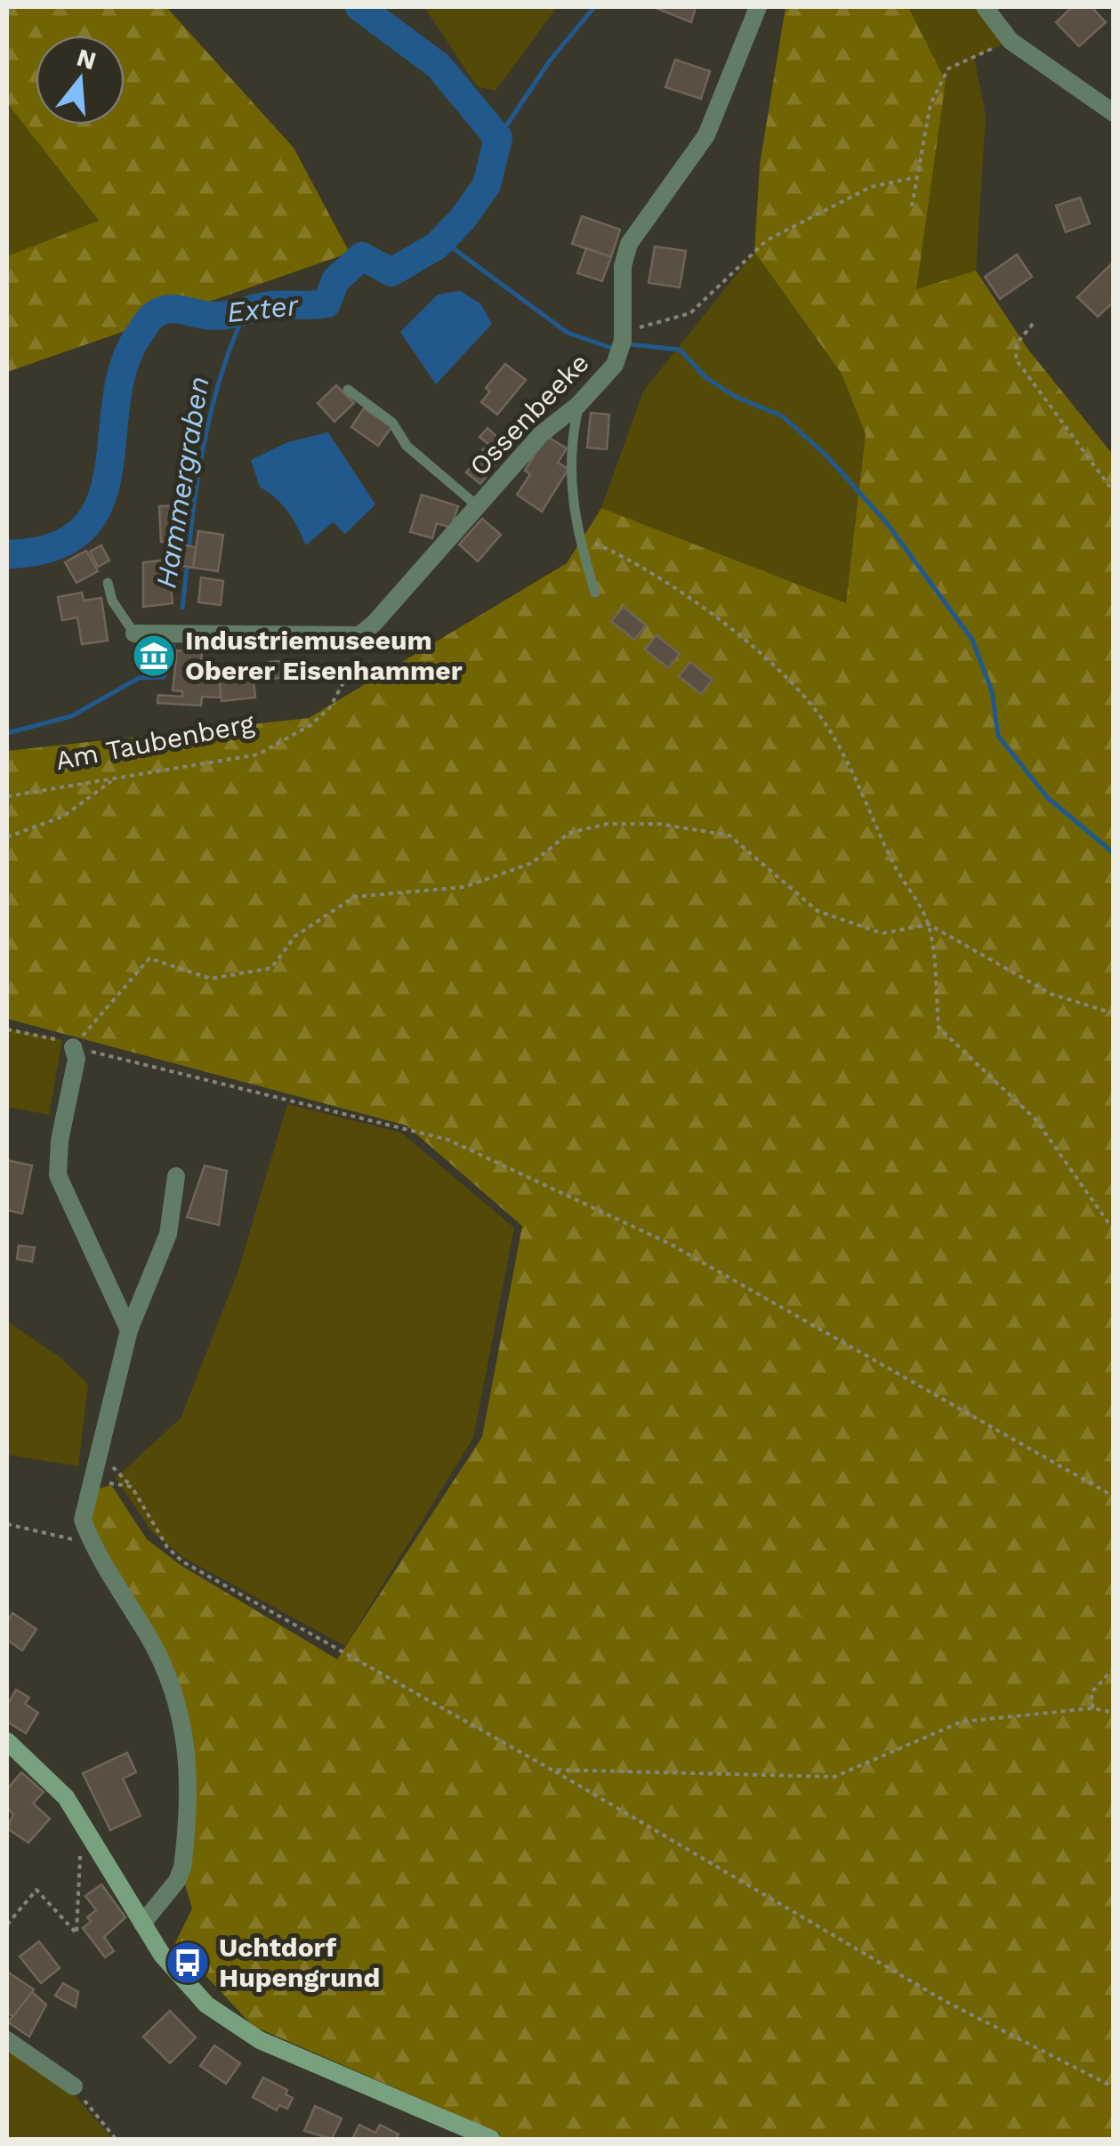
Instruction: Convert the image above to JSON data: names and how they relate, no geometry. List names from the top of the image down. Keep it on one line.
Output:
{"streets":{"street":["Ossenbeeke"],"path":["Am Taubenberg"]},"crossings":[["Ossenbeeke","Am Taubenberg"]],"water":["Exter","Hammergraben"],"places":{"museum":["Industriemuseeum Oberer Eisenhammer"],"bus stop":["Uchtdorf Hupengrund"]},"north":"top"}
